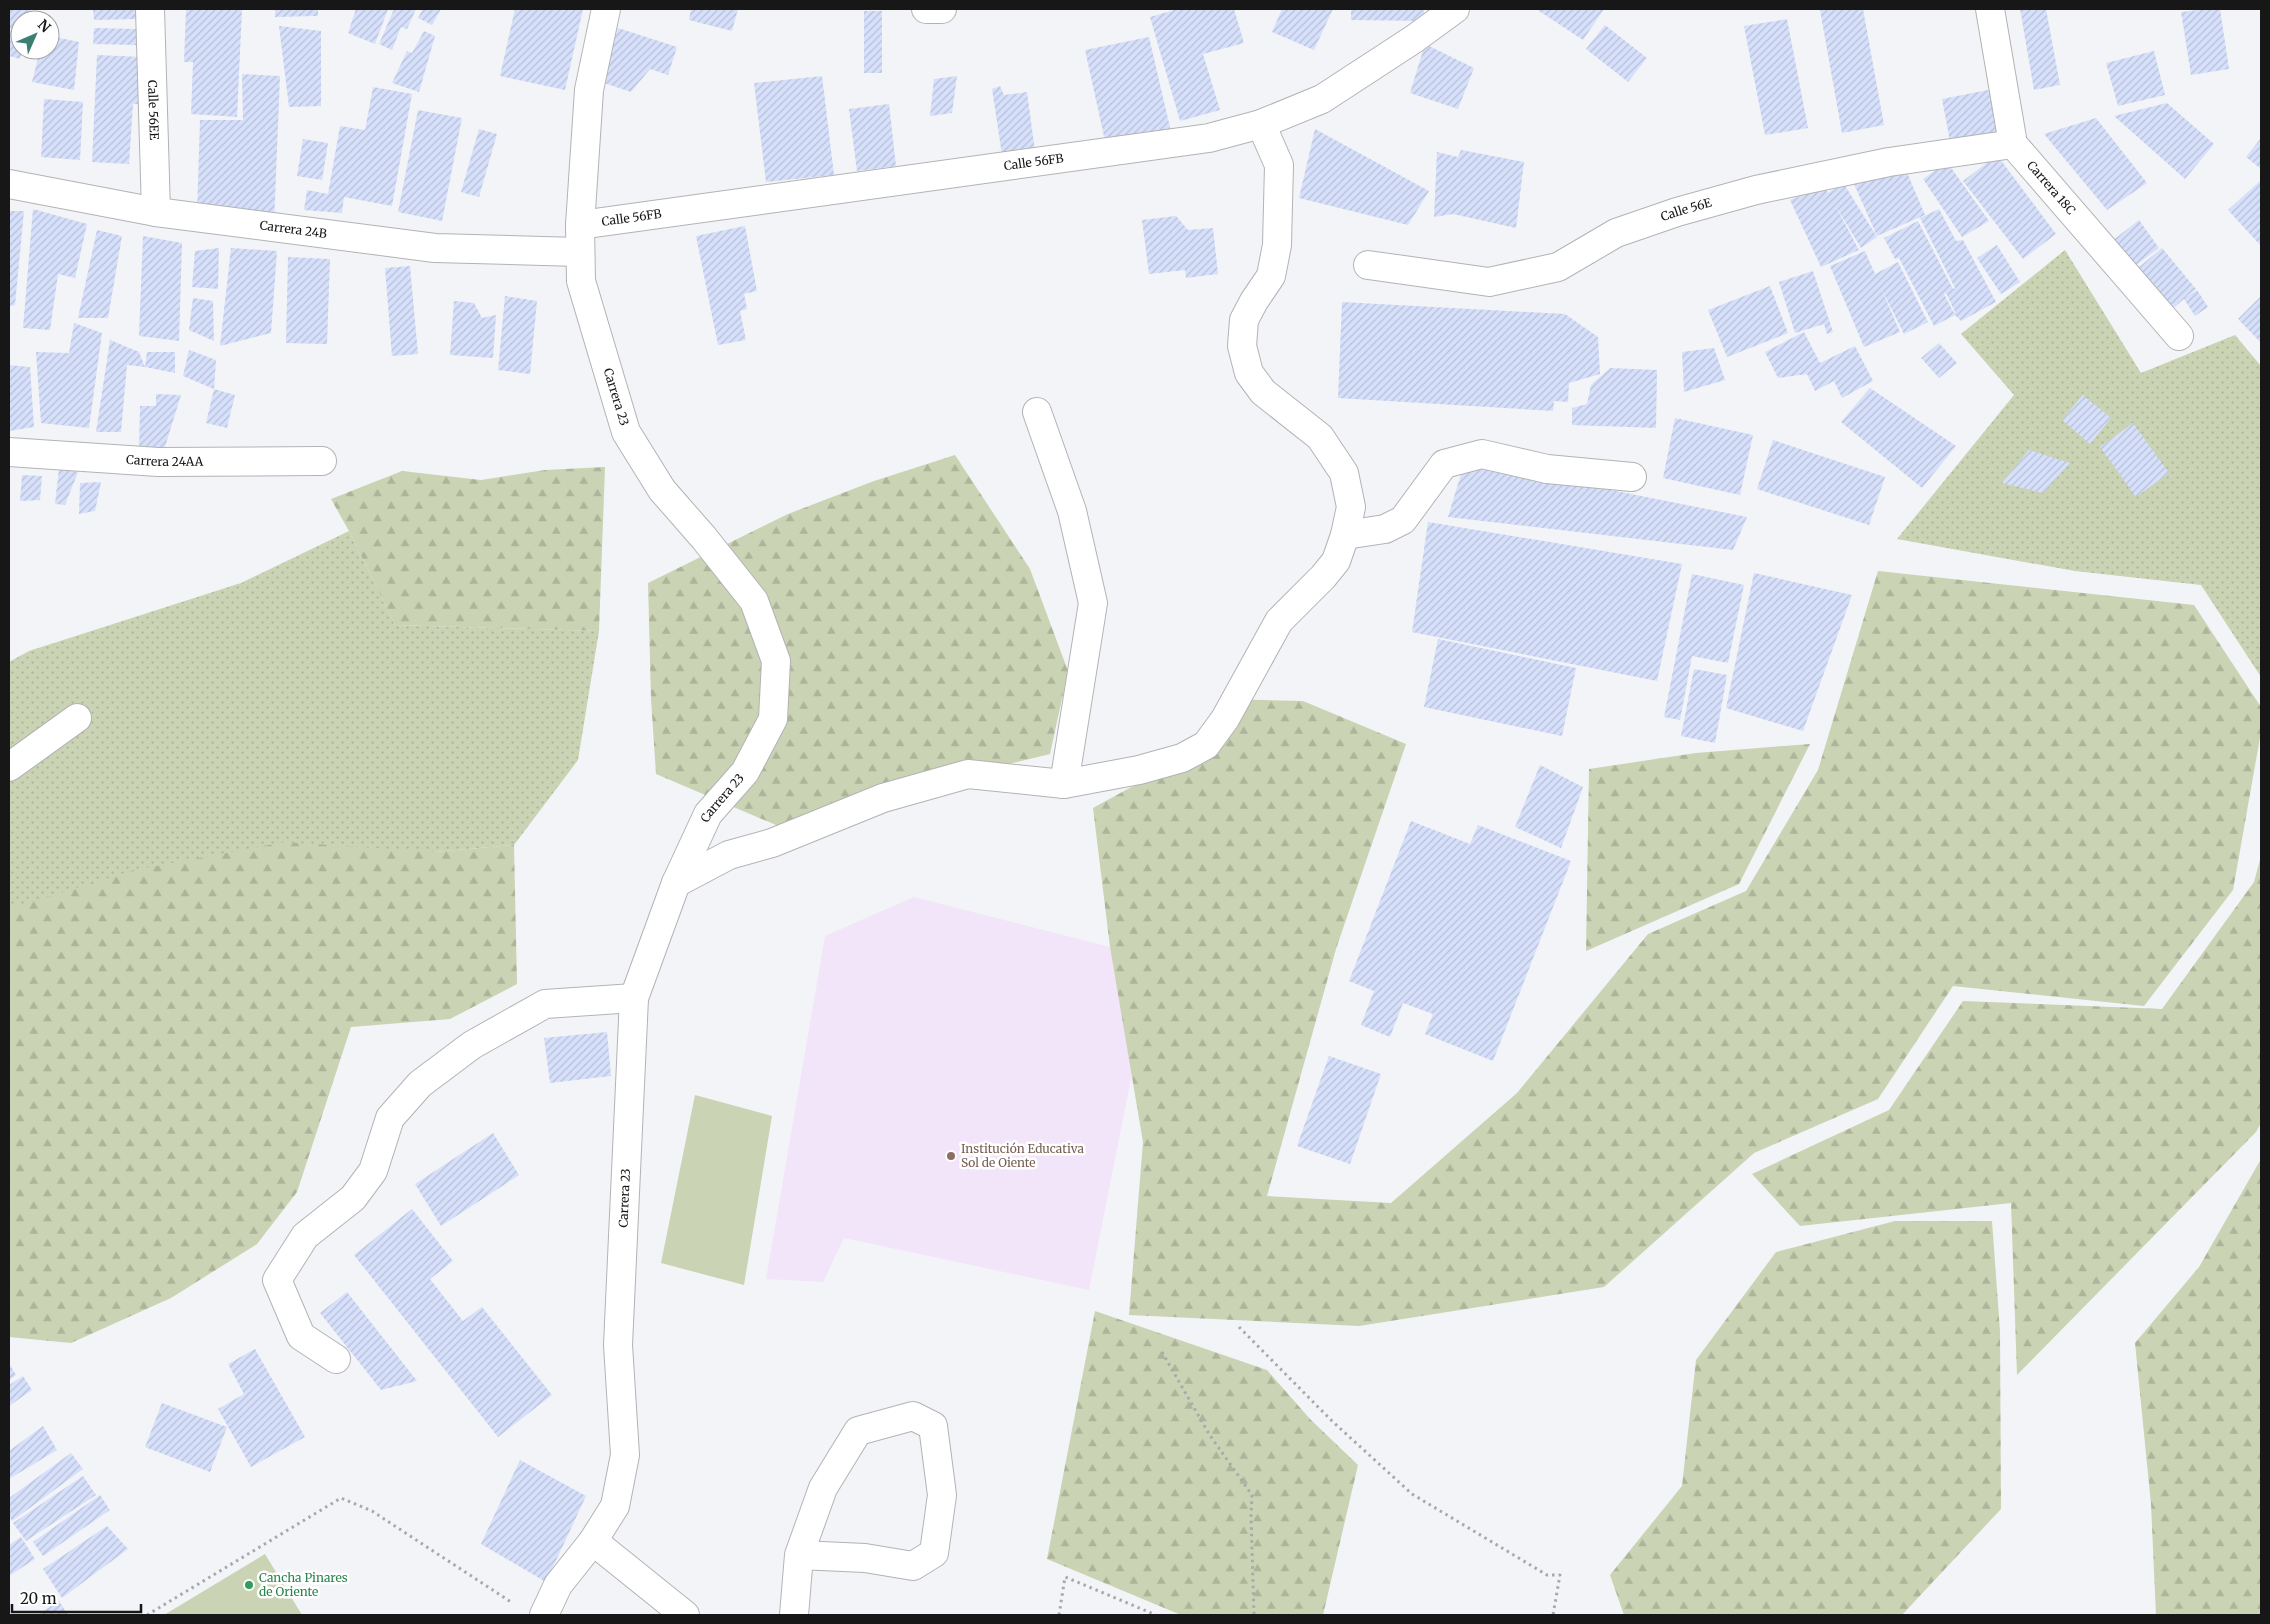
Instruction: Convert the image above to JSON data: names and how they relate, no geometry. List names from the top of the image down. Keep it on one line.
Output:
{"streets":{"street":["Calle 56EE","Calle 56FB","Carrera 18C","Calle 56E","Carrera 24B","Carrera 23","Carrera 24AA"]},"crossings":[["Calle 56EE","Carrera 24B"],["Calle 56FB","Carrera 23"],["Carrera 18C","Calle 56E"],["Carrera 24B","Carrera 23"]],"places":["Institución Educativa Sol de Oiente","Cancha Pinares de Oriente"],"scale_bar":"20 m","north":"top right"}
